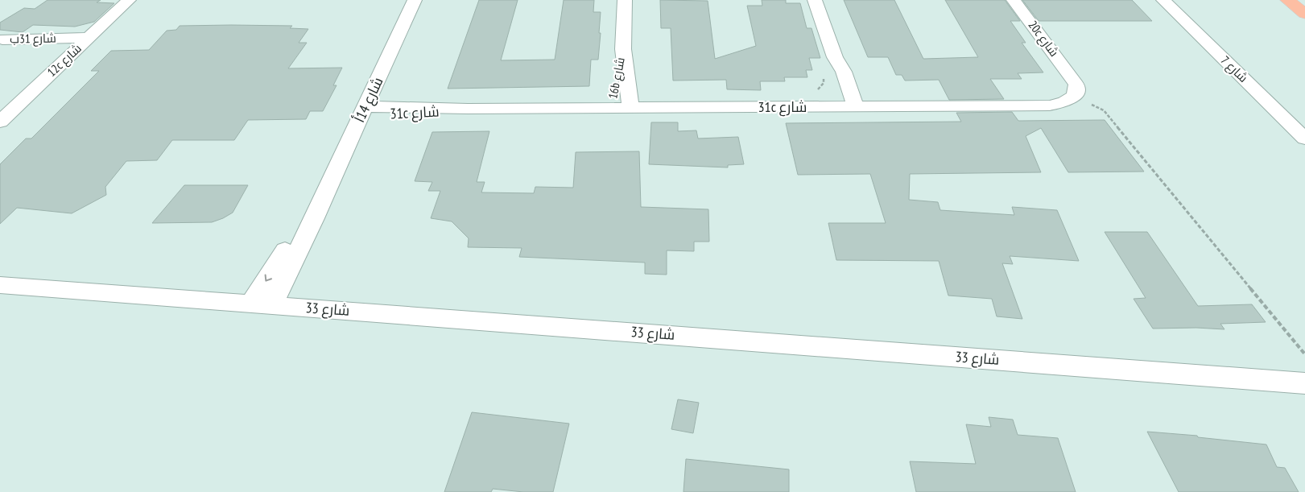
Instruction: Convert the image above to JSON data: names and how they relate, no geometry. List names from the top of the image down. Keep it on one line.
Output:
{"streets":{"street":["شارع 31ب","20c شارع","12c شارع","شارع 7","16b شارع","شارع 14أ","31c شارع","شارع 33"]},"crossings":[["شارع 31ب","12c شارع"],["20c شارع","31c شارع"],["16b شارع","31c شارع"],["شارع 14أ","31c شارع"],["شارع 14أ","شارع 33"]]}
